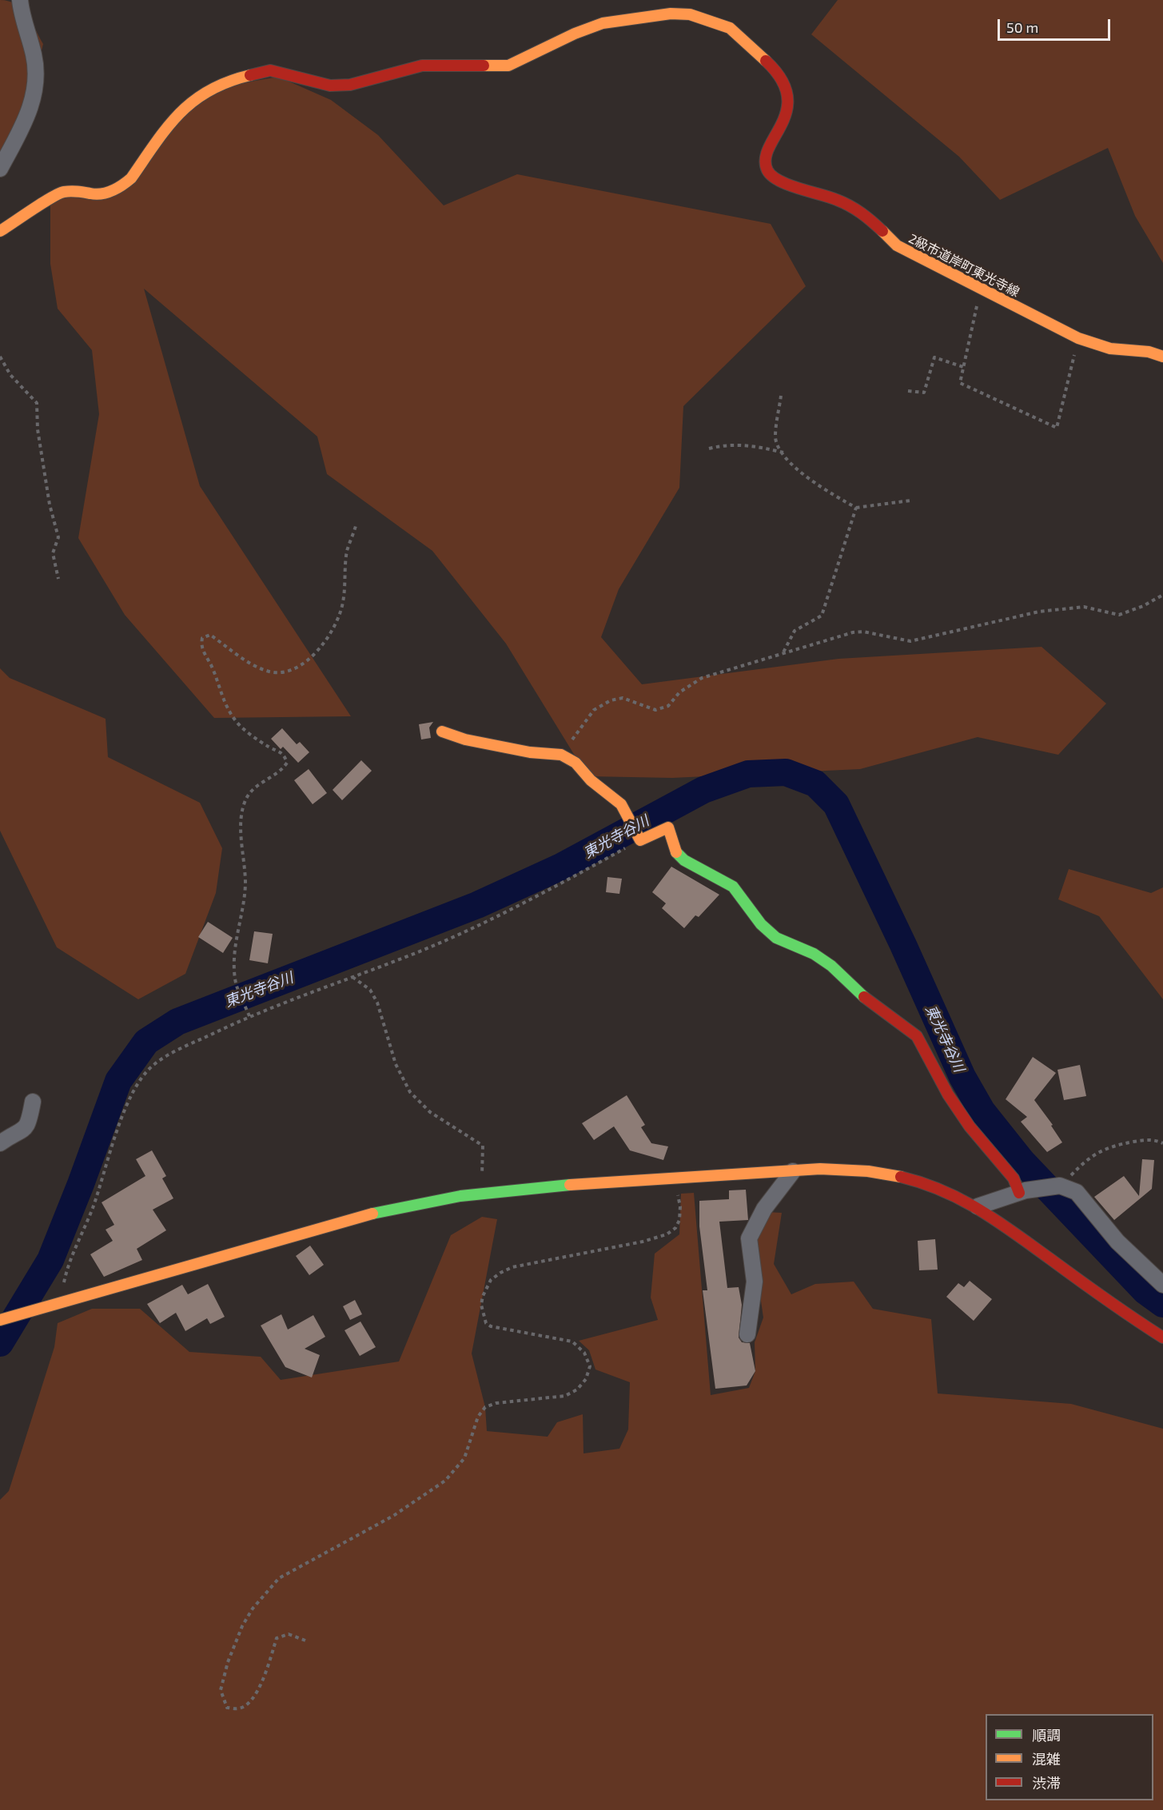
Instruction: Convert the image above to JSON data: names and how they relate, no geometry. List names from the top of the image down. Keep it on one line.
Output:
{"streets":{"street":["2級市道岸町東光寺線"]},"water":["東光寺谷川"],"legend":["順調","混雑","渋滞"],"scale_bar":"50 m"}
